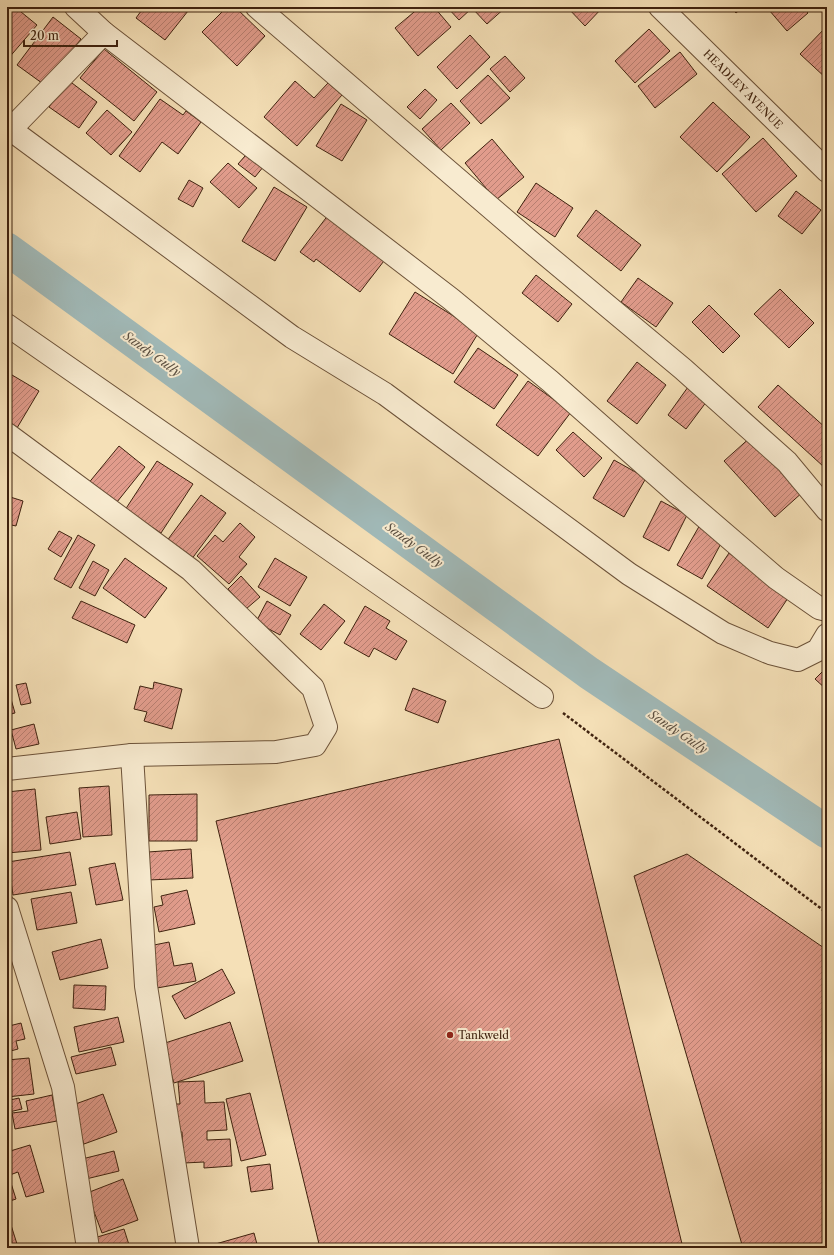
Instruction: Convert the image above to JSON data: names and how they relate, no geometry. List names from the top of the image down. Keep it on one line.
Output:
{"streets":{"street":["HEADLEY AVENUE"]},"water":["Sandy Gully"],"places":["Tankweld"],"scale_bar":"20 m"}
